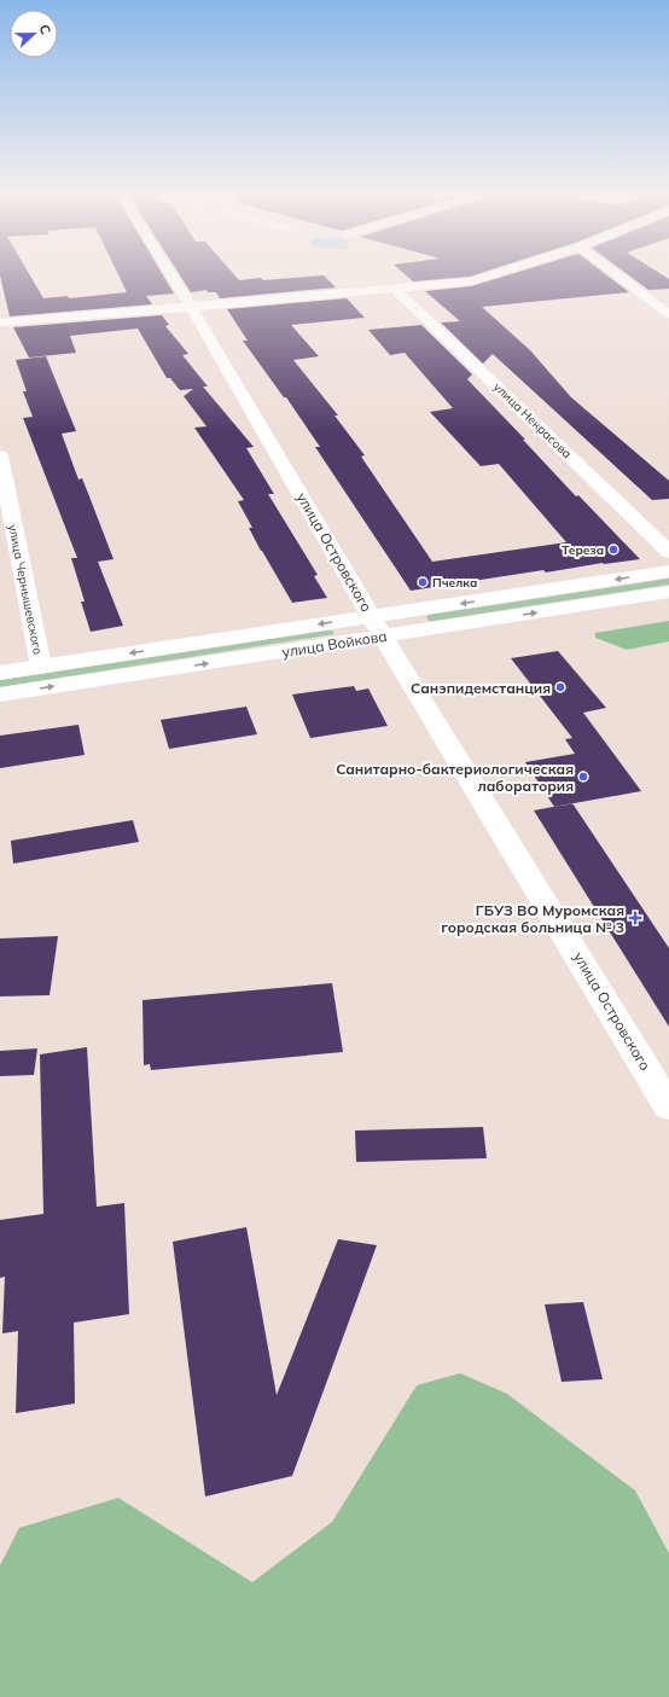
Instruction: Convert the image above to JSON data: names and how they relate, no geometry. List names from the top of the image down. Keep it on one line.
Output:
{"streets":{"street":["улица Некрасова","улица Островского","улица Чернышевского","улица Войкова"]},"crossings":[["улица Островского","улица Войкова"],["улица Чернышевского","улица Войкова"]],"places":{"other":["Тереза","Пчелка","Cанэпидемстанция","Санитарно-бактериологическая лаборатория"],"health":["ГБУЗ ВО Муромская городская больница № 3"]},"north":"right"}
